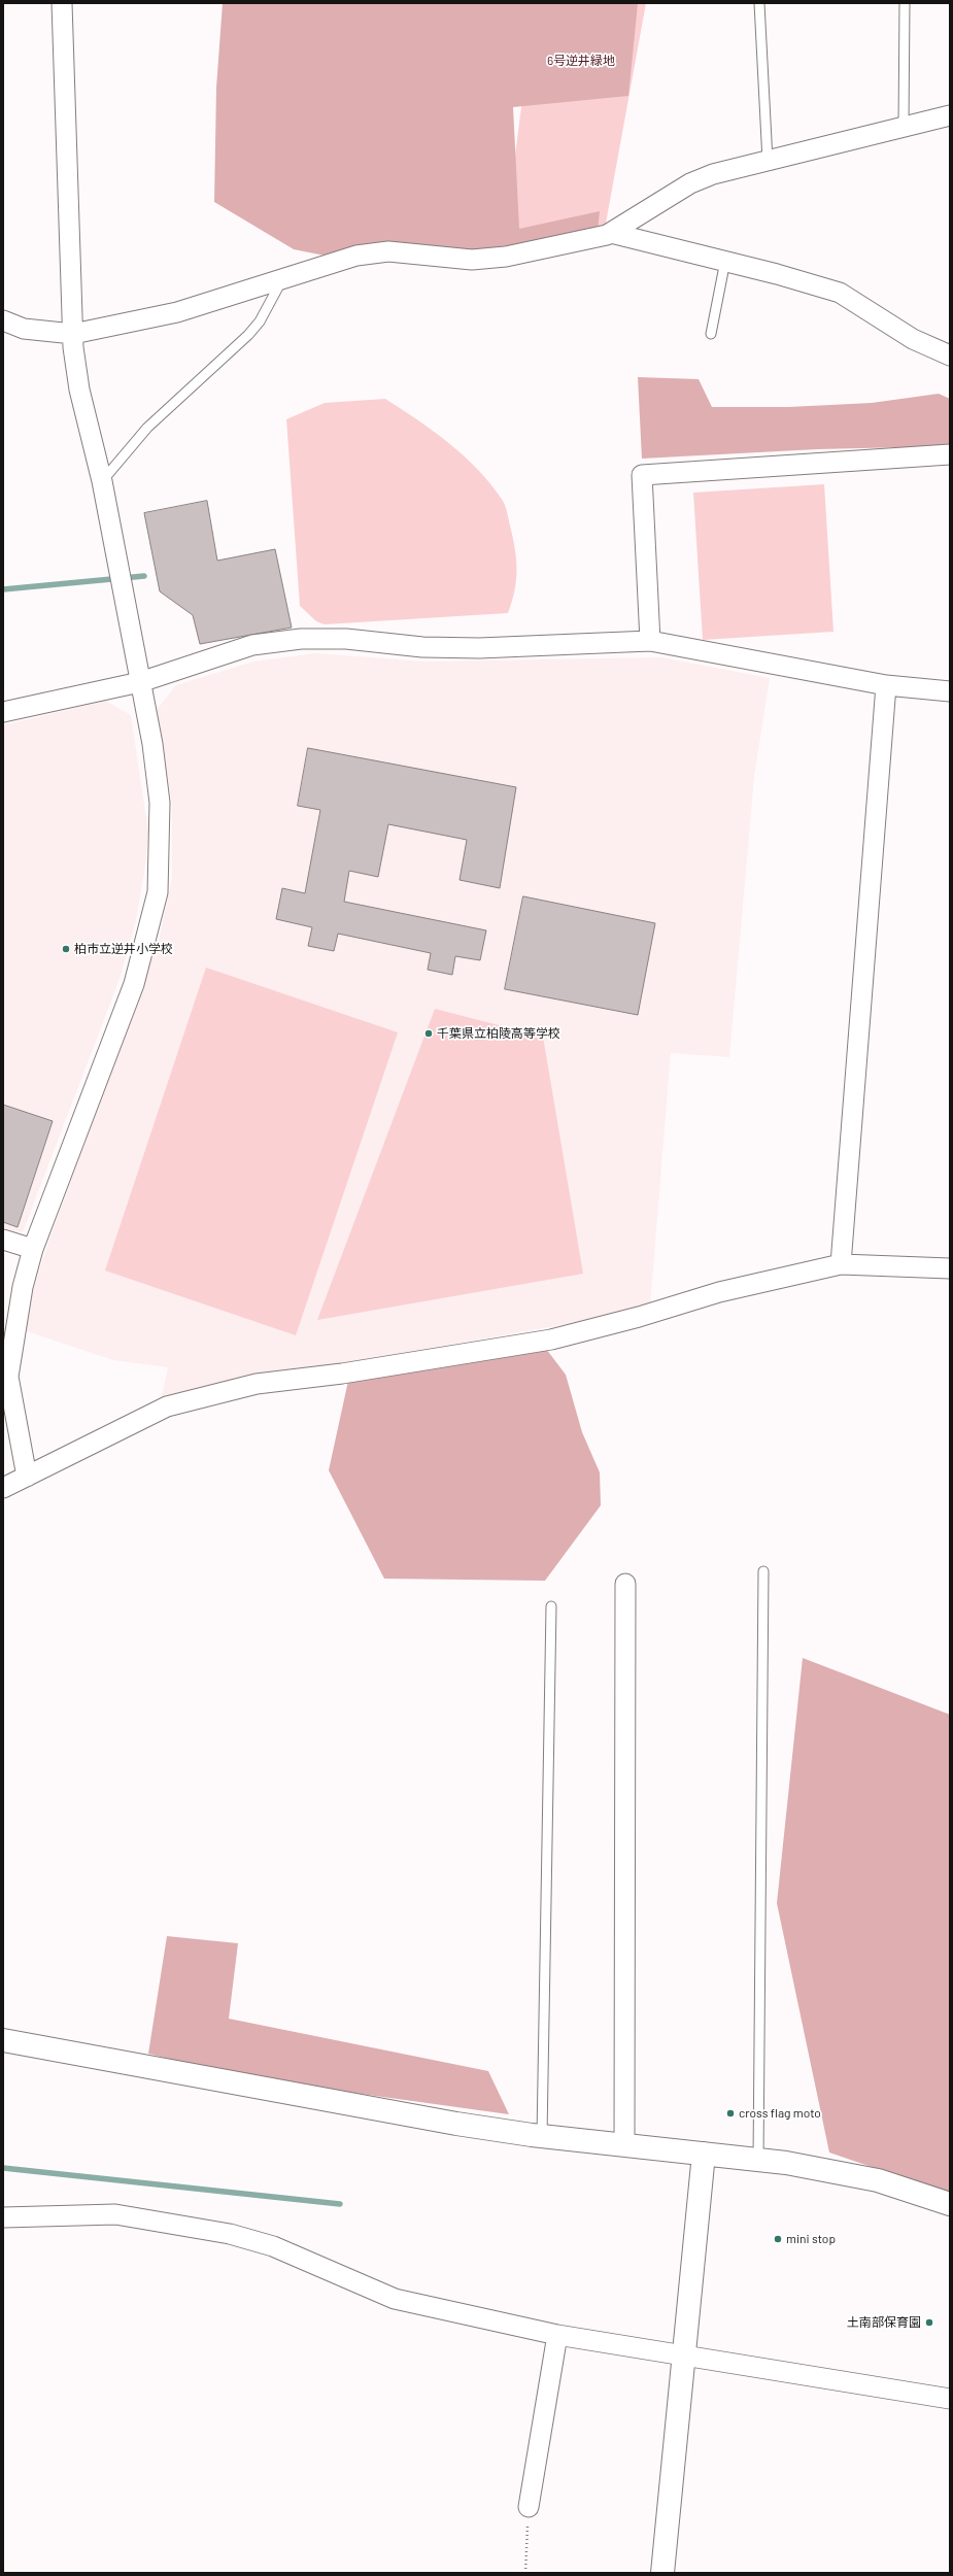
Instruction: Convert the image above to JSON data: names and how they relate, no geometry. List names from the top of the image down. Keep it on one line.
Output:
{"parks":["6号逆井緑地"],"places":["柏市立逆井小学校","千葉県立柏陵高等学校","cross flag moto","mini stop","土南部保育園"]}
